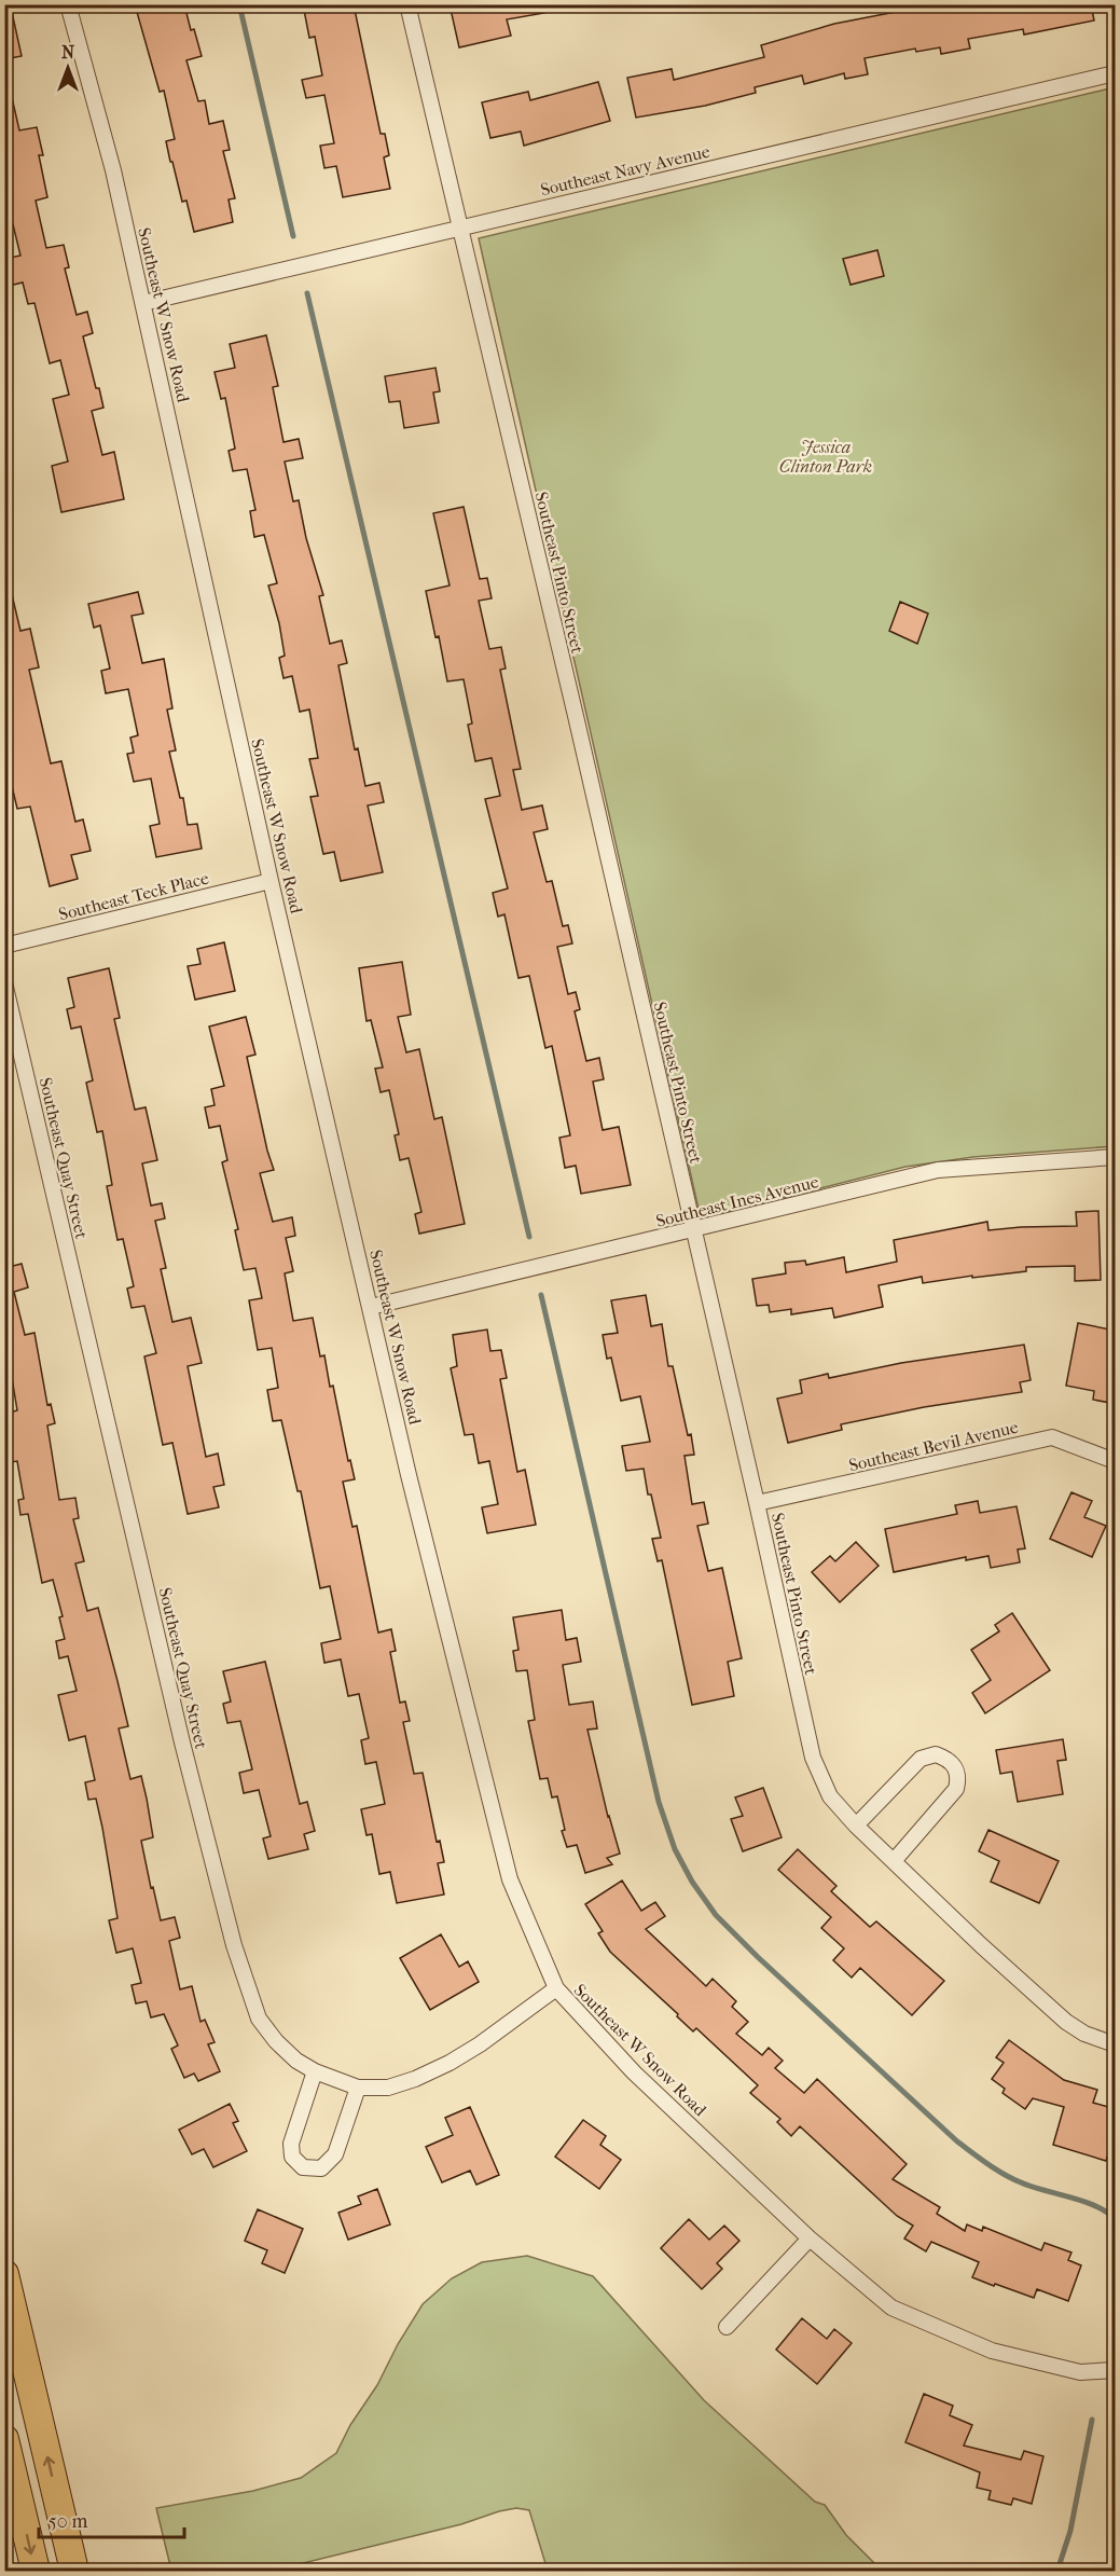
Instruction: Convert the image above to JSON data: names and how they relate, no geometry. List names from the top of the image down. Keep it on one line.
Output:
{"streets":{"street":["Southeast Navy Avenue","Southeast W Snow Road","Southeast Pinto Street","Southeast Teck Place","Southeast Quay Street","Southeast Ines Avenue","Southeast Bevil Avenue"]},"crossings":[["Southeast Navy Avenue","Southeast W Snow Road"],["Southeast Navy Avenue","Southeast Pinto Street"],["Southeast W Snow Road","Southeast Teck Place"],["Southeast W Snow Road","Southeast Quay Street"],["Southeast W Snow Road","Southeast Ines Avenue"],["Southeast Pinto Street","Southeast Ines Avenue"],["Southeast Pinto Street","Southeast Bevil Avenue"]],"parks":["Jessica Clinton Park"],"scale_bar":"50 m","north":"top"}
